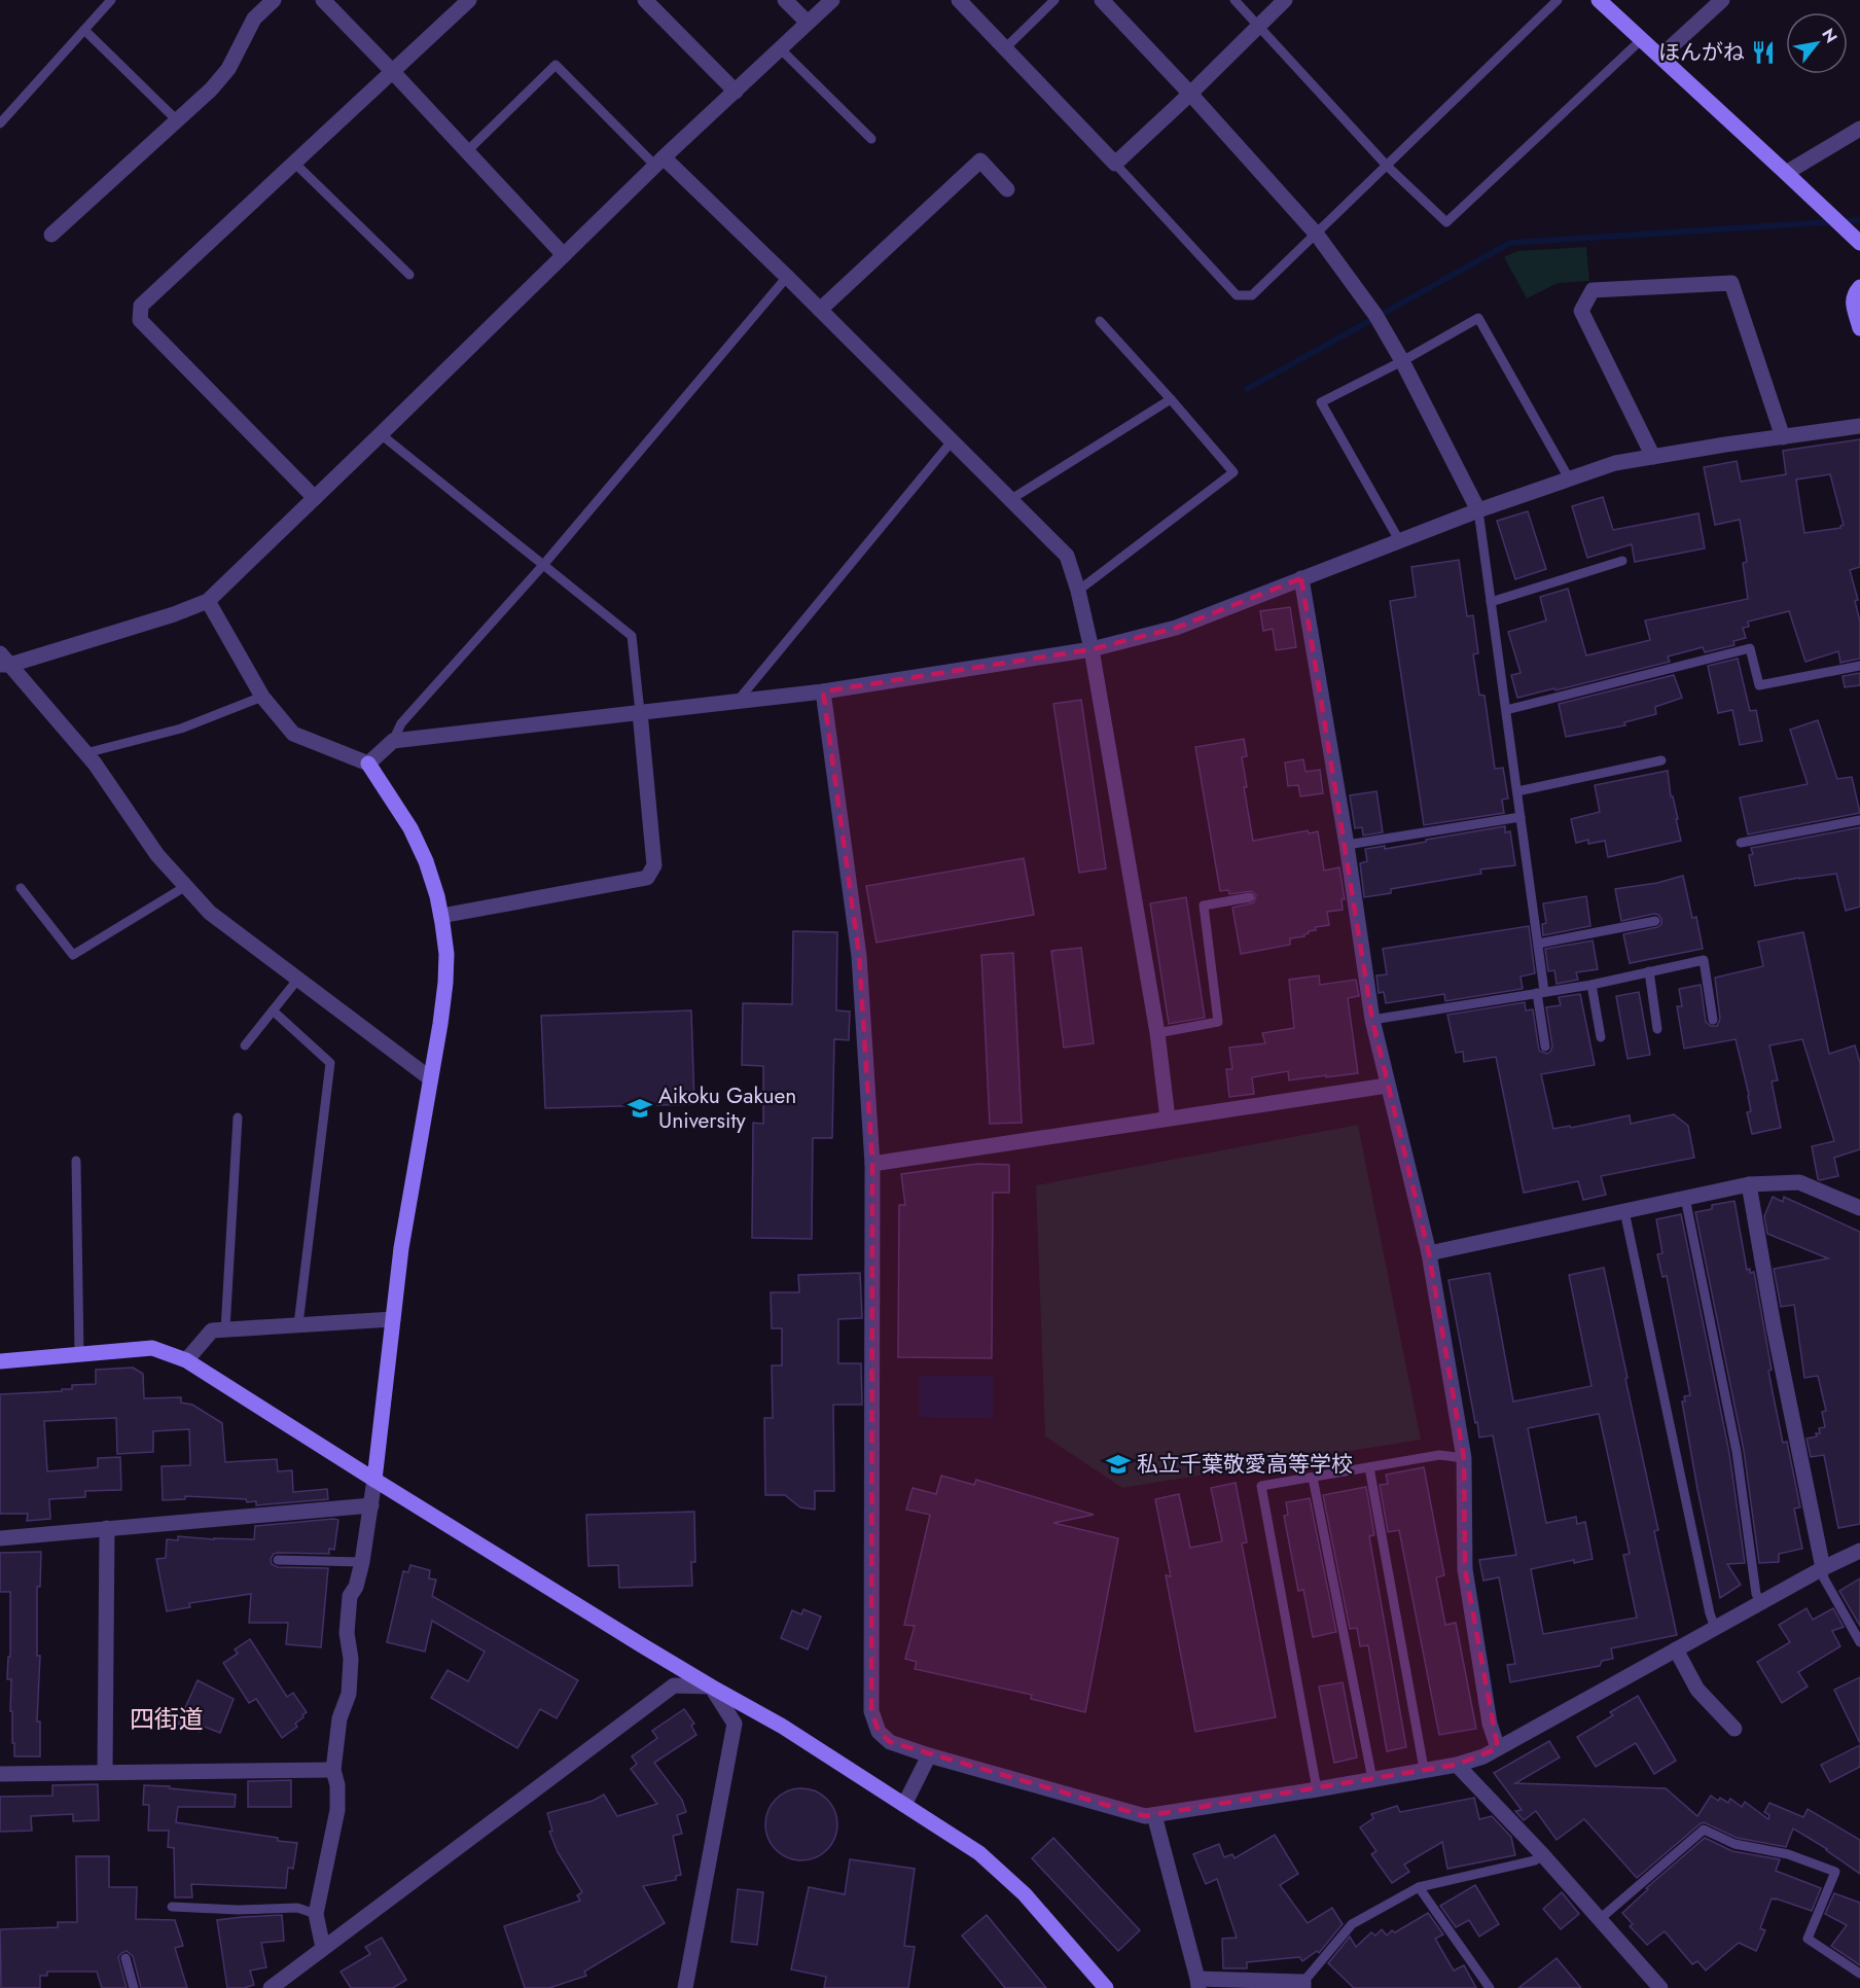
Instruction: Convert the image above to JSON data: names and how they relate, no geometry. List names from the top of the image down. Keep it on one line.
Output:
{"districts":["四街道"],"places":{"restaurant":["ほんがね"],"school or university":["Aikoku Gakuen University","私立千葉敬愛高等学校"]},"north":"top right"}
